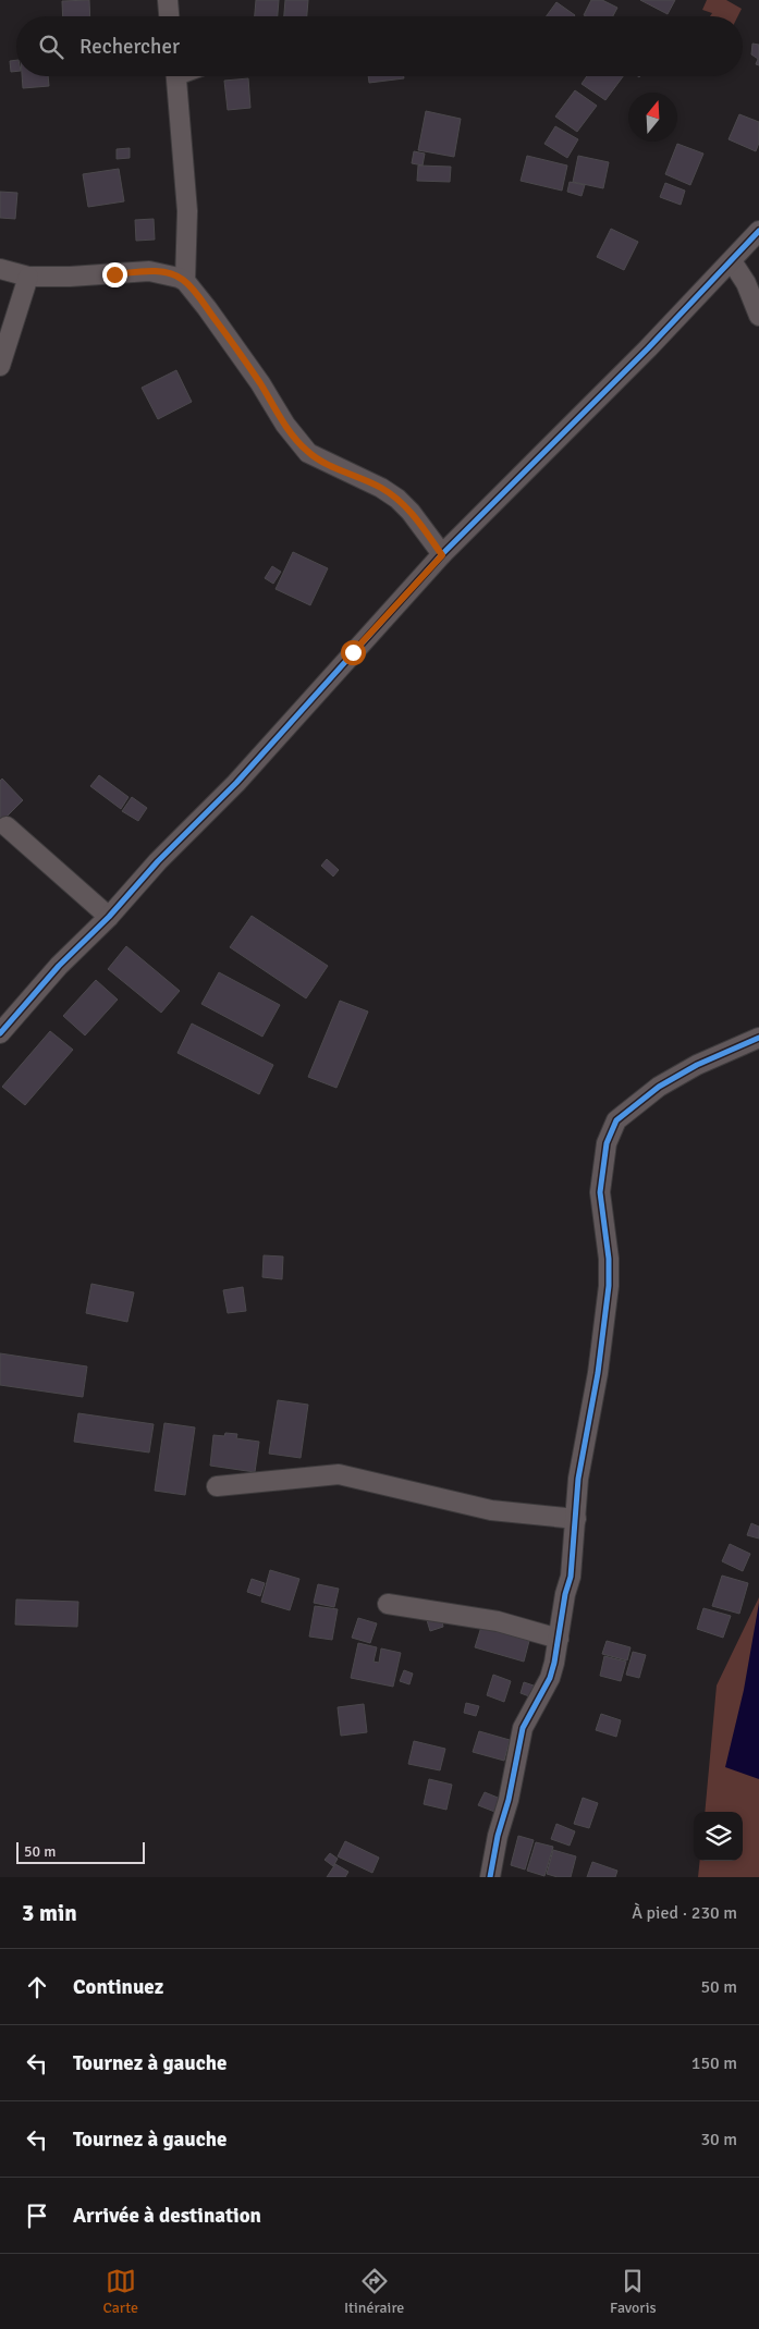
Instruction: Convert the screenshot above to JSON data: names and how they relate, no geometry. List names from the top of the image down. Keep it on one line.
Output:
{"scale_bar":"50 m","north":"top","page":{"search":"Rechercher","scale":"50 m","heading":["3 min","À pied · 230 m"],"list":[["Continuez","50 m"],["Tournez à gauche","150 m"],["Tournez à gauche","30 m"],"Arrivée à destination"],"nav":["Carte","Itinéraire","Favoris"]}}
